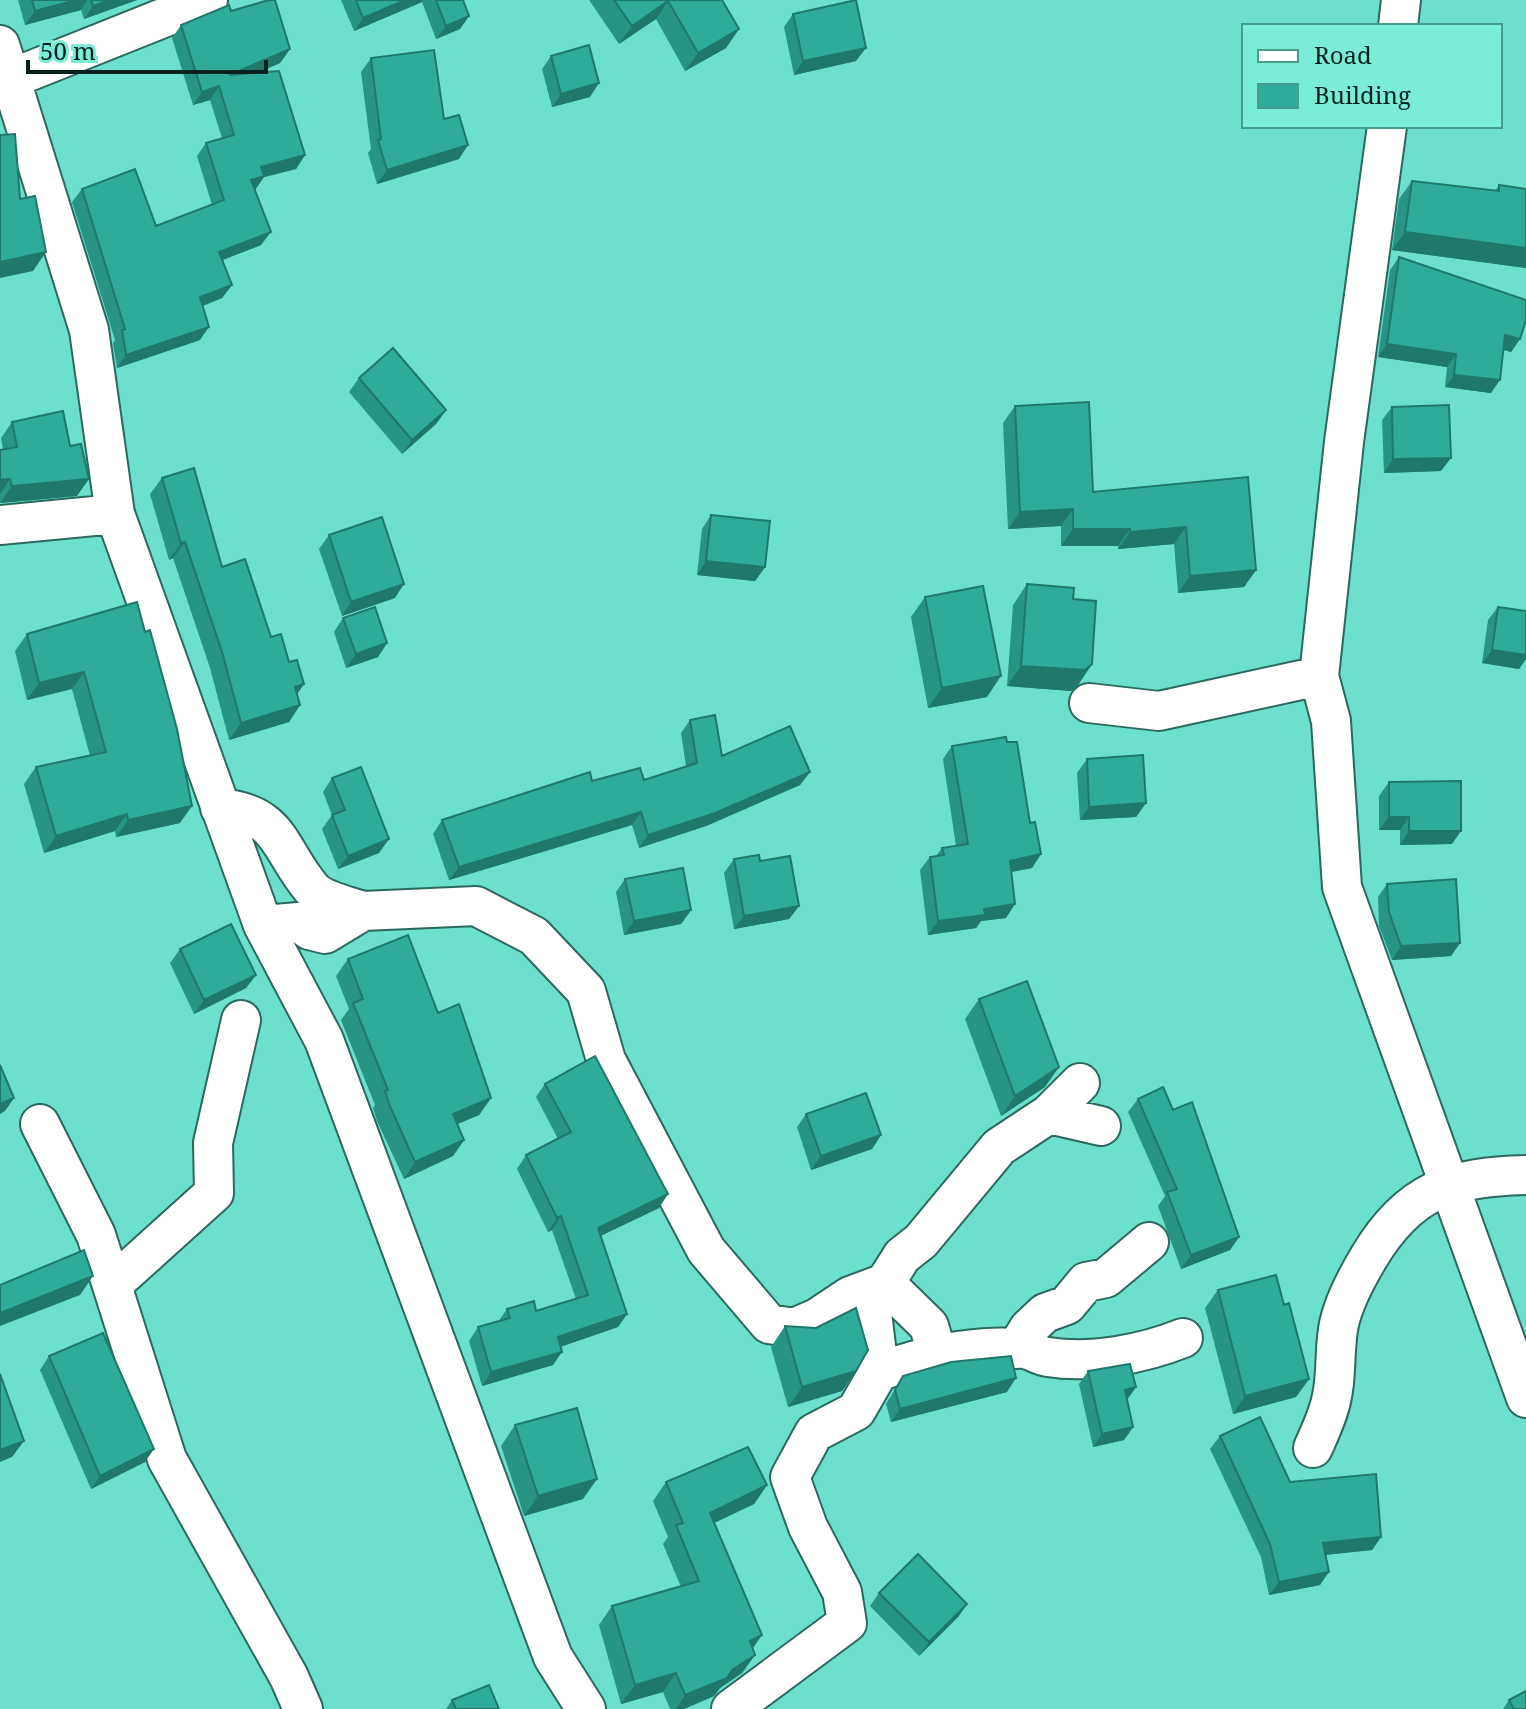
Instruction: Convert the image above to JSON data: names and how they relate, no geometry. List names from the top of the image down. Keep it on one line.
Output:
{"legend":["Road","Building"],"scale_bar":"50 m"}
